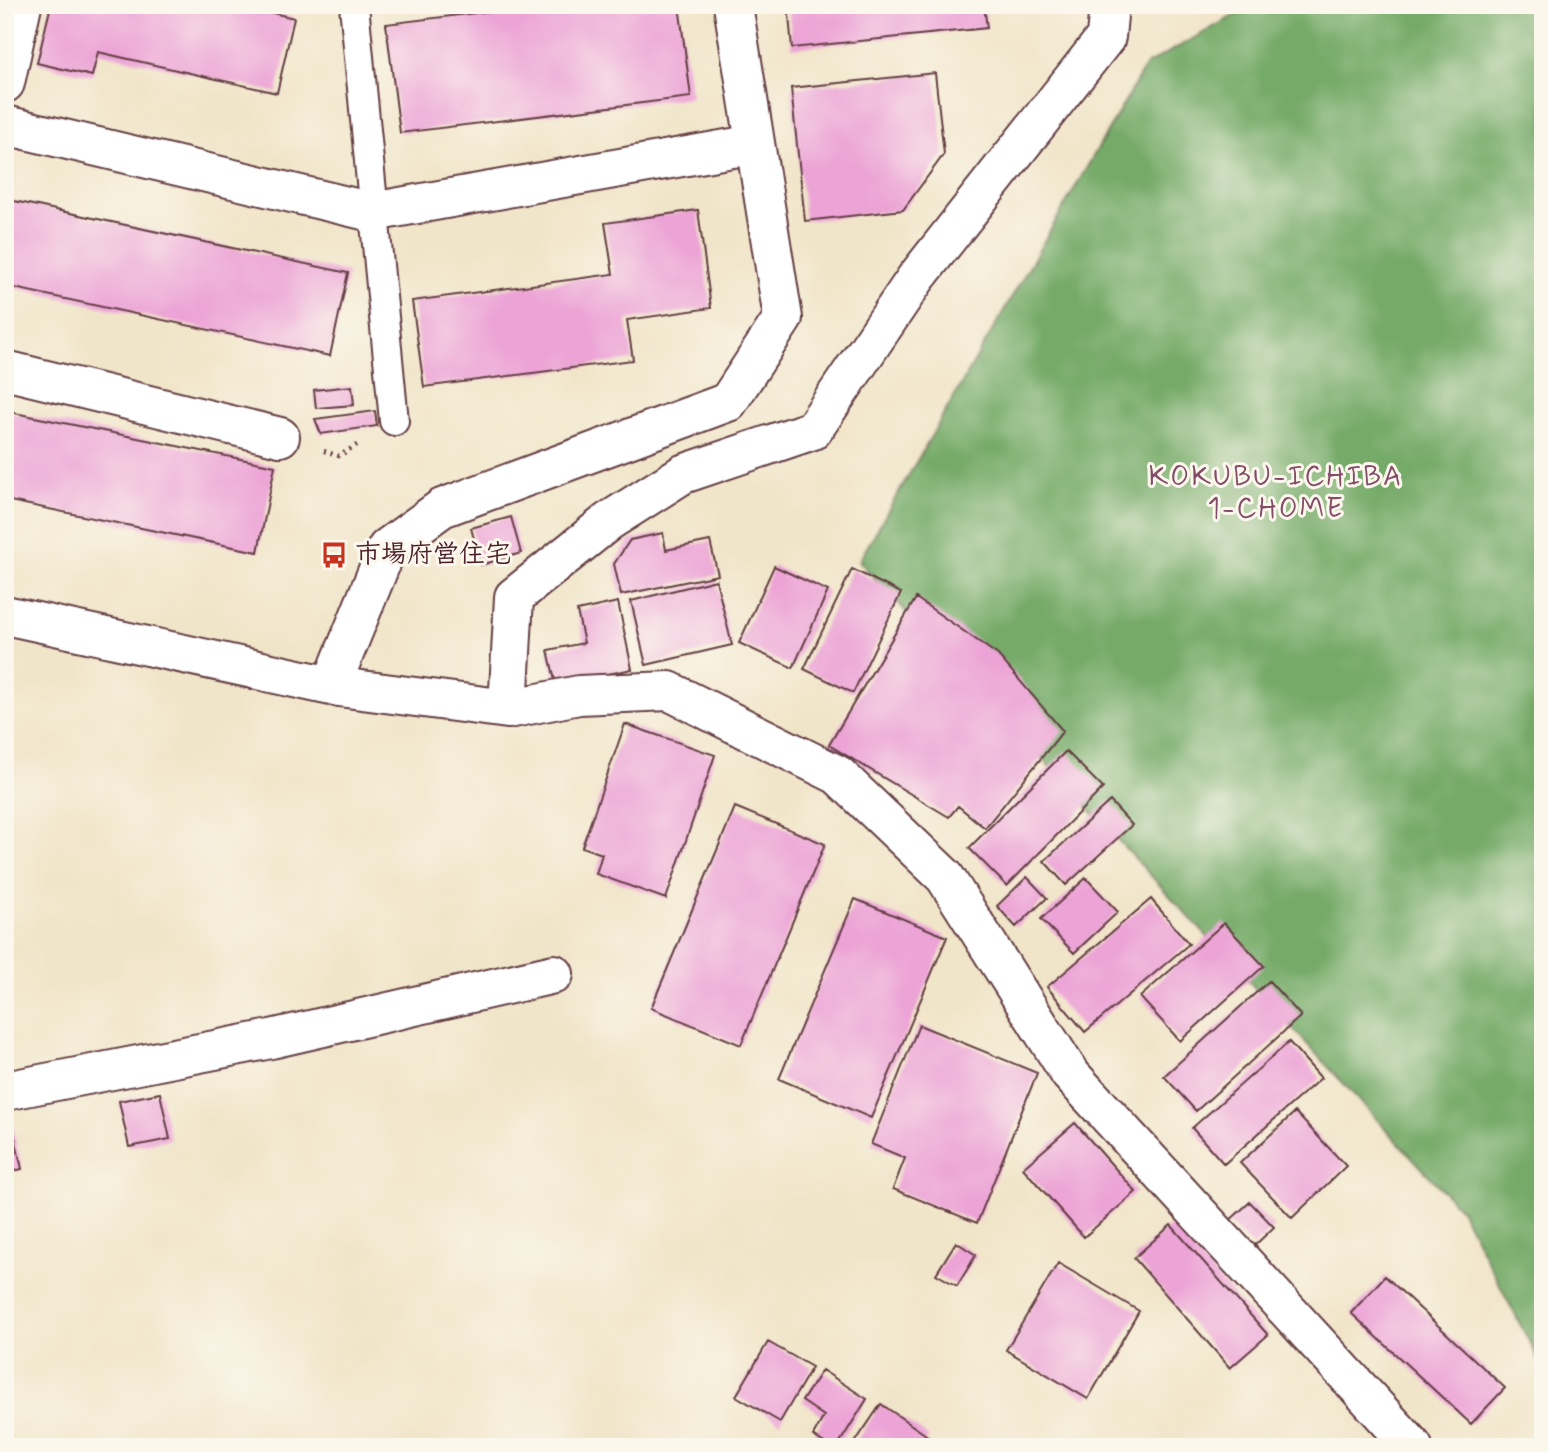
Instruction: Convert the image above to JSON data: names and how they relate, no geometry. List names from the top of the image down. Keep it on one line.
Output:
{"districts":["KOKUBU-ICHIBA 1-CHOME"],"places":{"bus stop":["市場府営住宅"]}}
